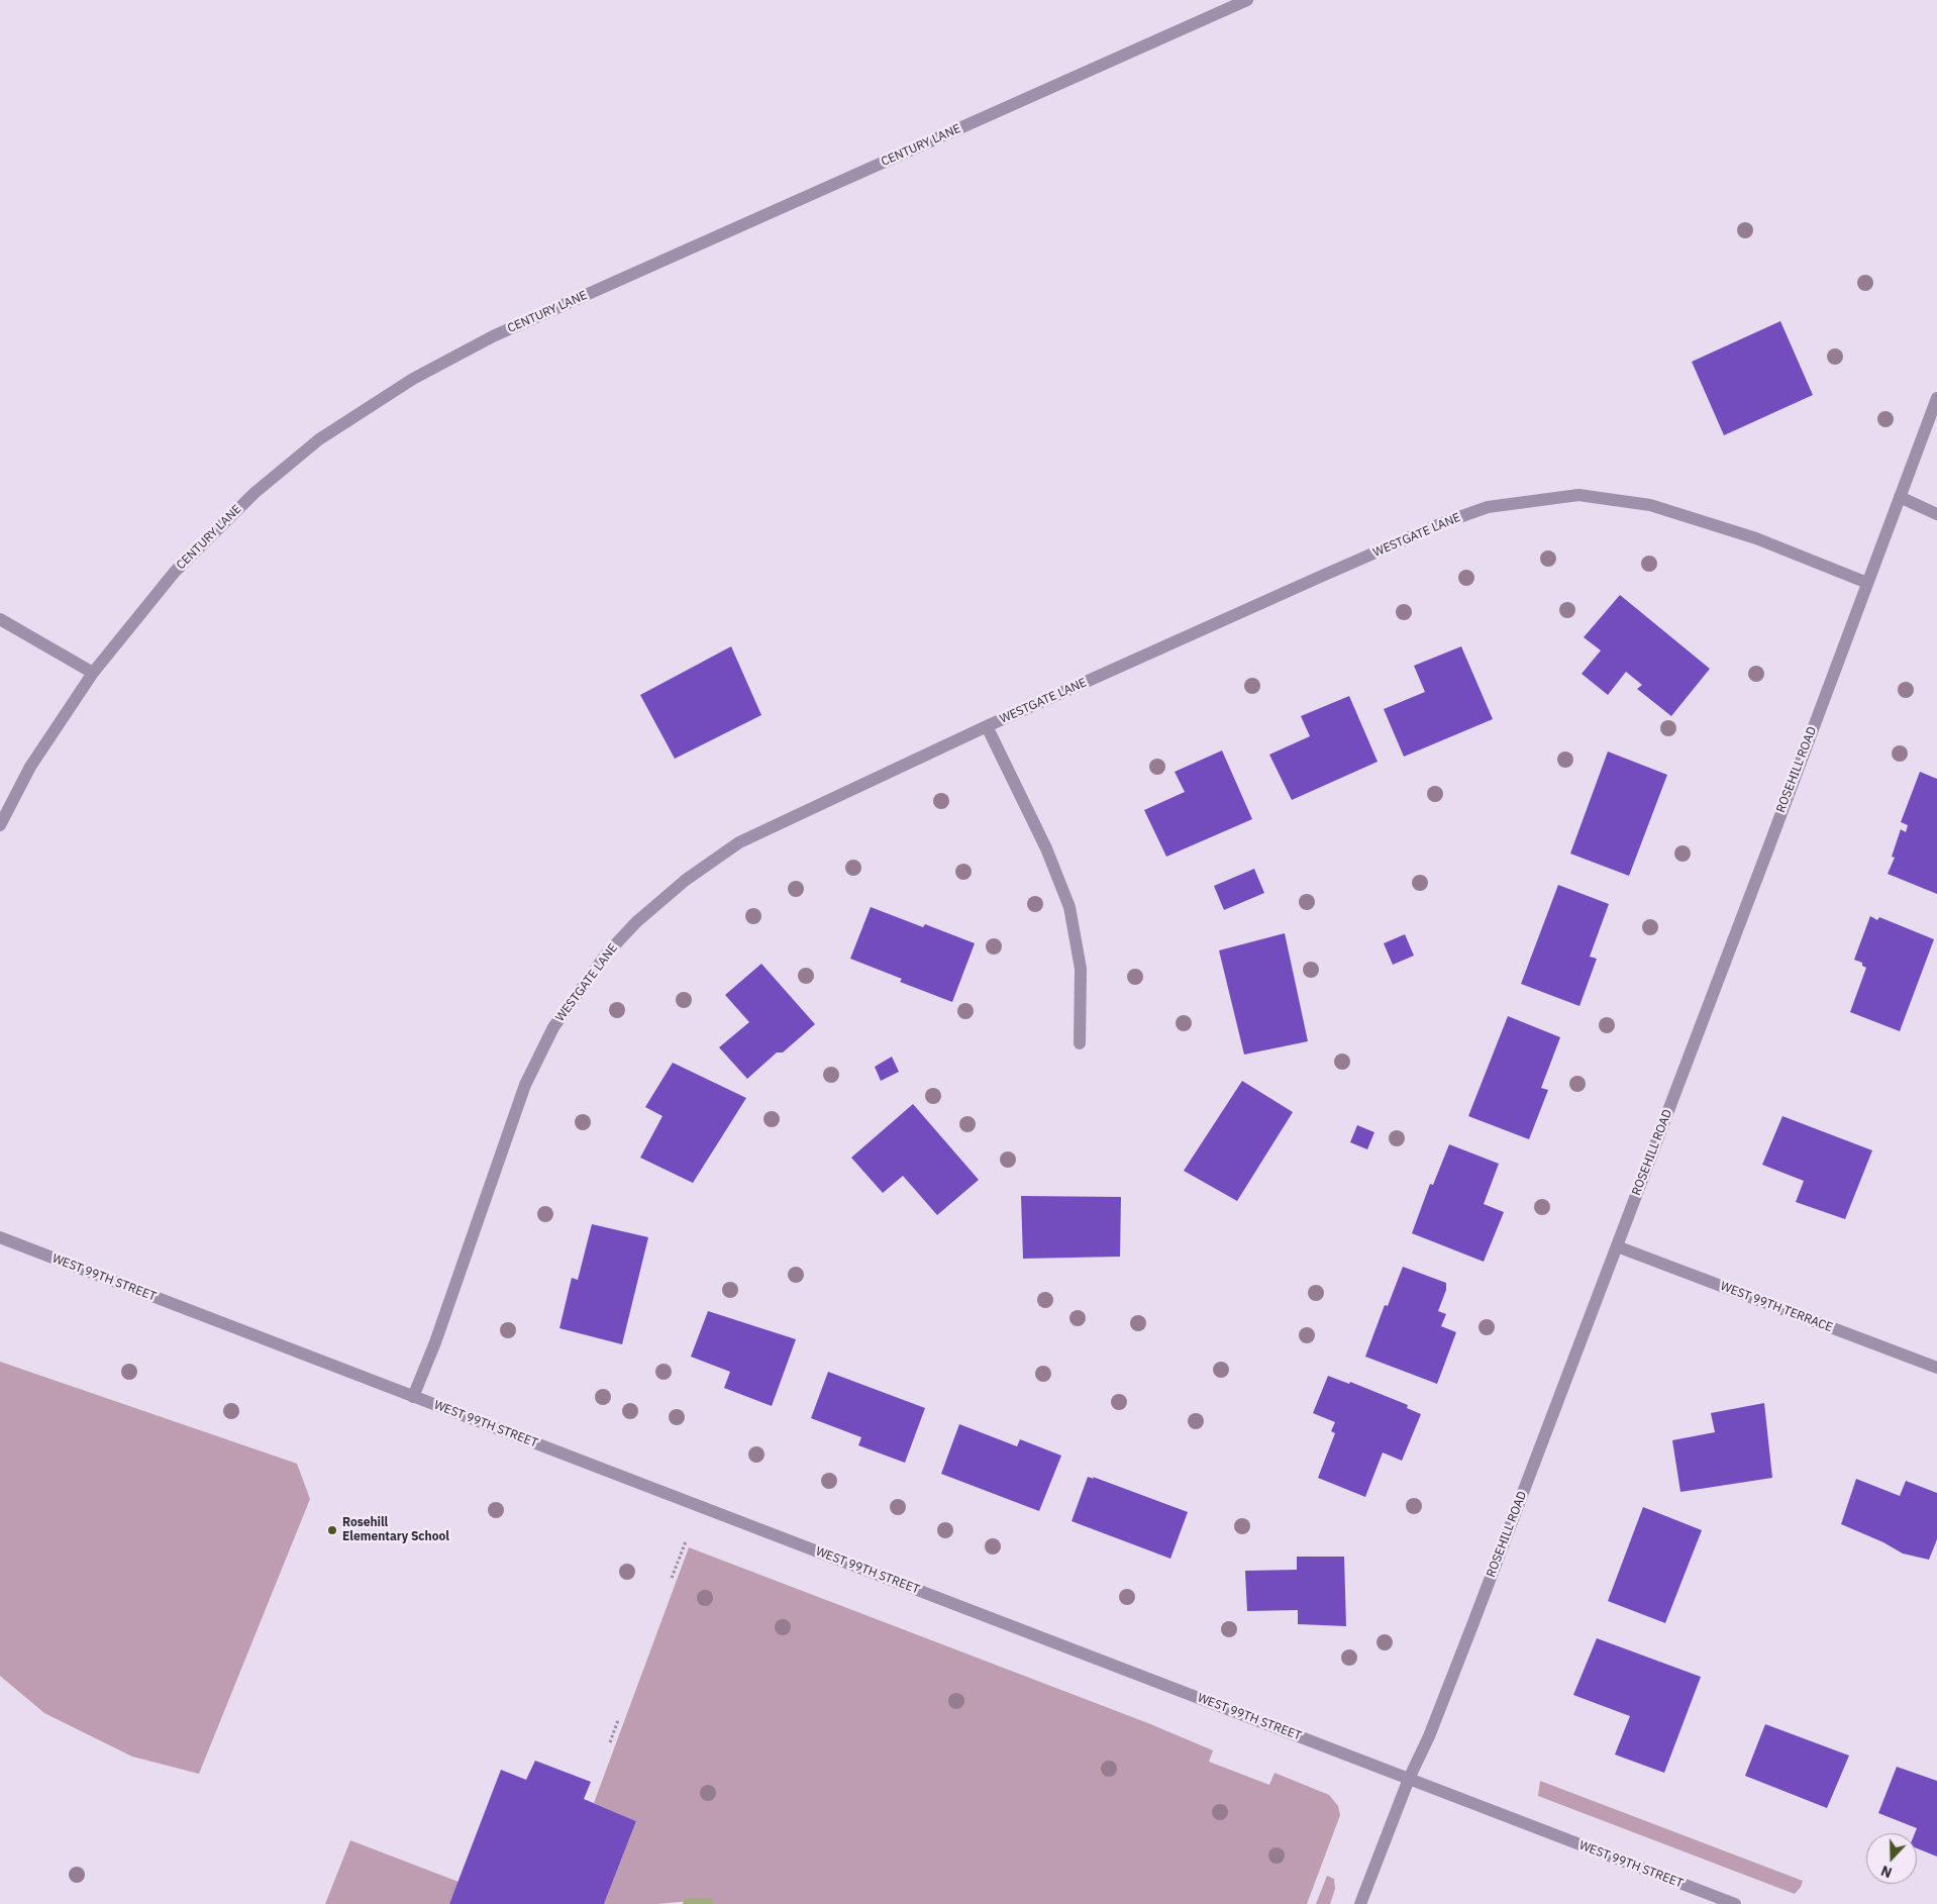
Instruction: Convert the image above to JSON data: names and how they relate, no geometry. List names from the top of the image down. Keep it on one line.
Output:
{"streets":{"street":["CENTURY LANE","WESTGATE LANE","ROSEHILL ROAD","WEST 99TH STREET","WEST 99TH TERRACE"]},"crossings":[["WESTGATE LANE","ROSEHILL ROAD"],["WESTGATE LANE","WEST 99TH STREET"],["ROSEHILL ROAD","WEST 99TH STREET"],["ROSEHILL ROAD","WEST 99TH TERRACE"]],"places":["Rosehill Elementary School"],"north":"bottom"}
